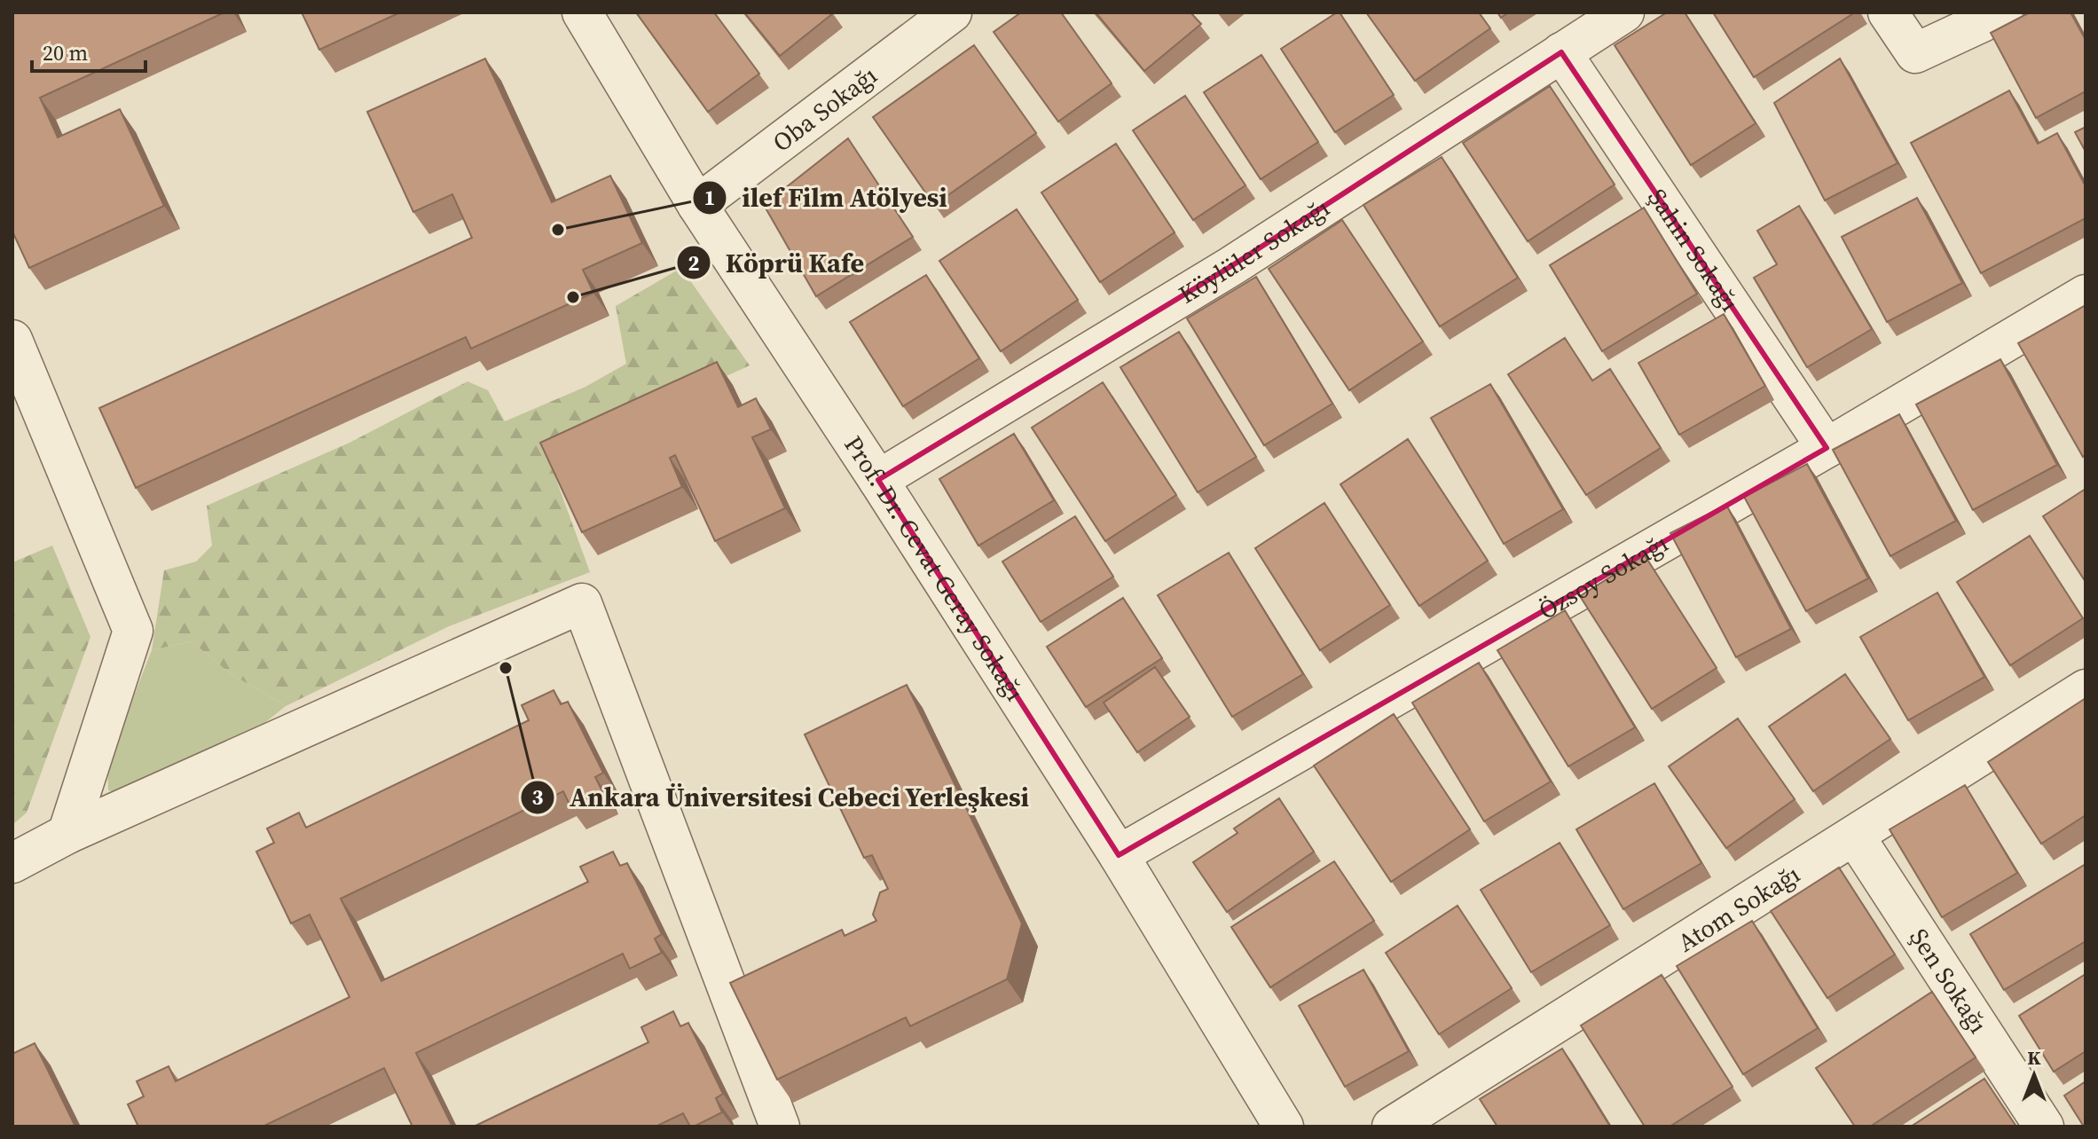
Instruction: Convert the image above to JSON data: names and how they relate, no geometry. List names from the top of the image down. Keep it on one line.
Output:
{"streets":{"street":["Oba Sokağı","Köylüler Sokağı","Şahin Sokağı","Prof. Dr. Cevat Geray Sokağı","Özsoy Sokağı","Atom Sokağı","Şen Sokağı"]},"crossings":[["Oba Sokağı","Prof. Dr. Cevat Geray Sokağı"],["Köylüler Sokağı","Şahin Sokağı"],["Köylüler Sokağı","Prof. Dr. Cevat Geray Sokağı"],["Şahin Sokağı","Özsoy Sokağı"],["Prof. Dr. Cevat Geray Sokağı","Özsoy Sokağı"],["Atom Sokağı","Şen Sokağı"]],"places":["ilef Film Atölyesi","Köprü Kafe","Ankara Üniversitesi Cebeci Yerleşkesi"],"scale_bar":"20 m","north":"top"}
